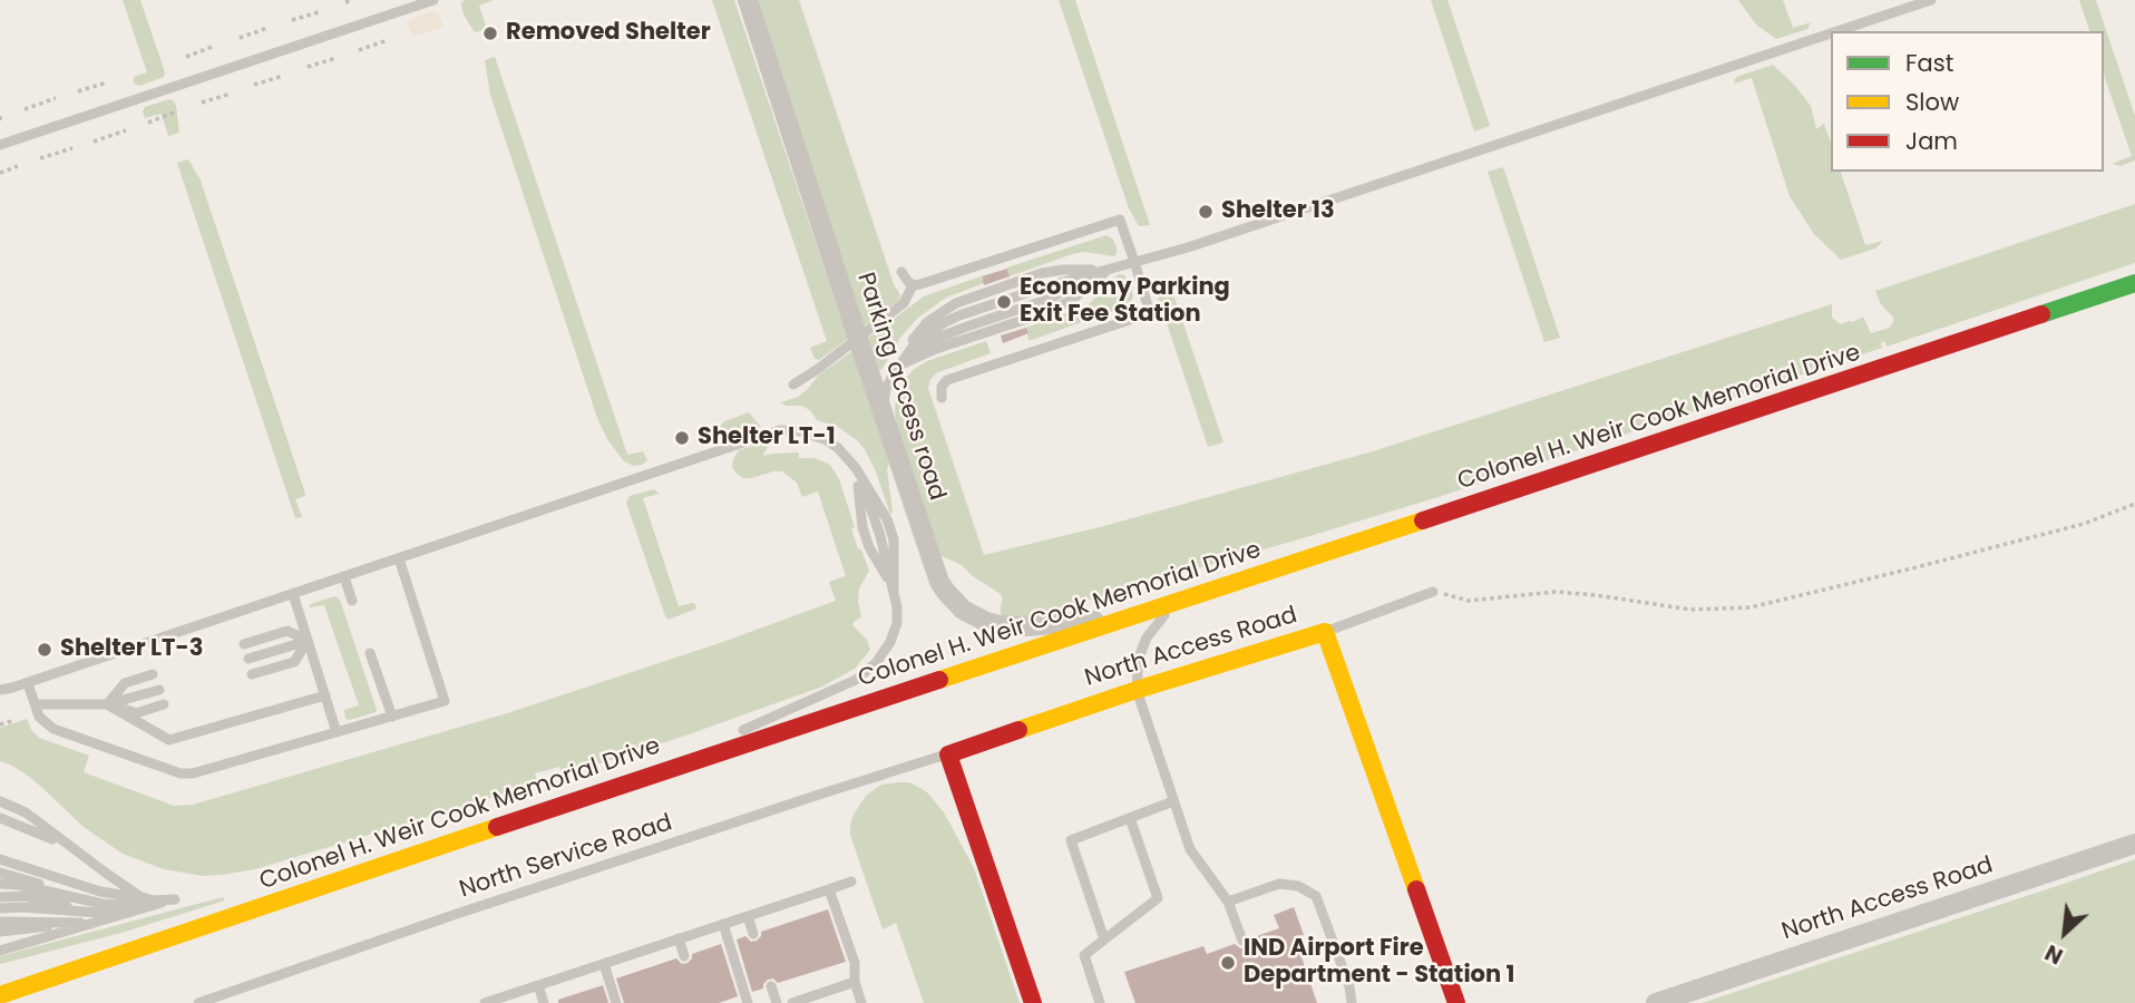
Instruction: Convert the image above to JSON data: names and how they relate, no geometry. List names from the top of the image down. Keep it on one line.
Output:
{"streets":{"street":["Parking access road","Colonel H. Weir Cook Memorial Drive","North Access Road"],"lane":["North Service Road"]},"crossings":[["Parking access road","Colonel H. Weir Cook Memorial Drive"],["North Access Road","North Service Road"]],"places":["Removed Shelter","Shelter 13","Economy Parking Exit Fee Station","Shelter LT-1","Shelter LT-3","IND Airport Fire Department - Station 1"],"legend":["Fast","Slow","Jam"],"north":"bottom left"}
